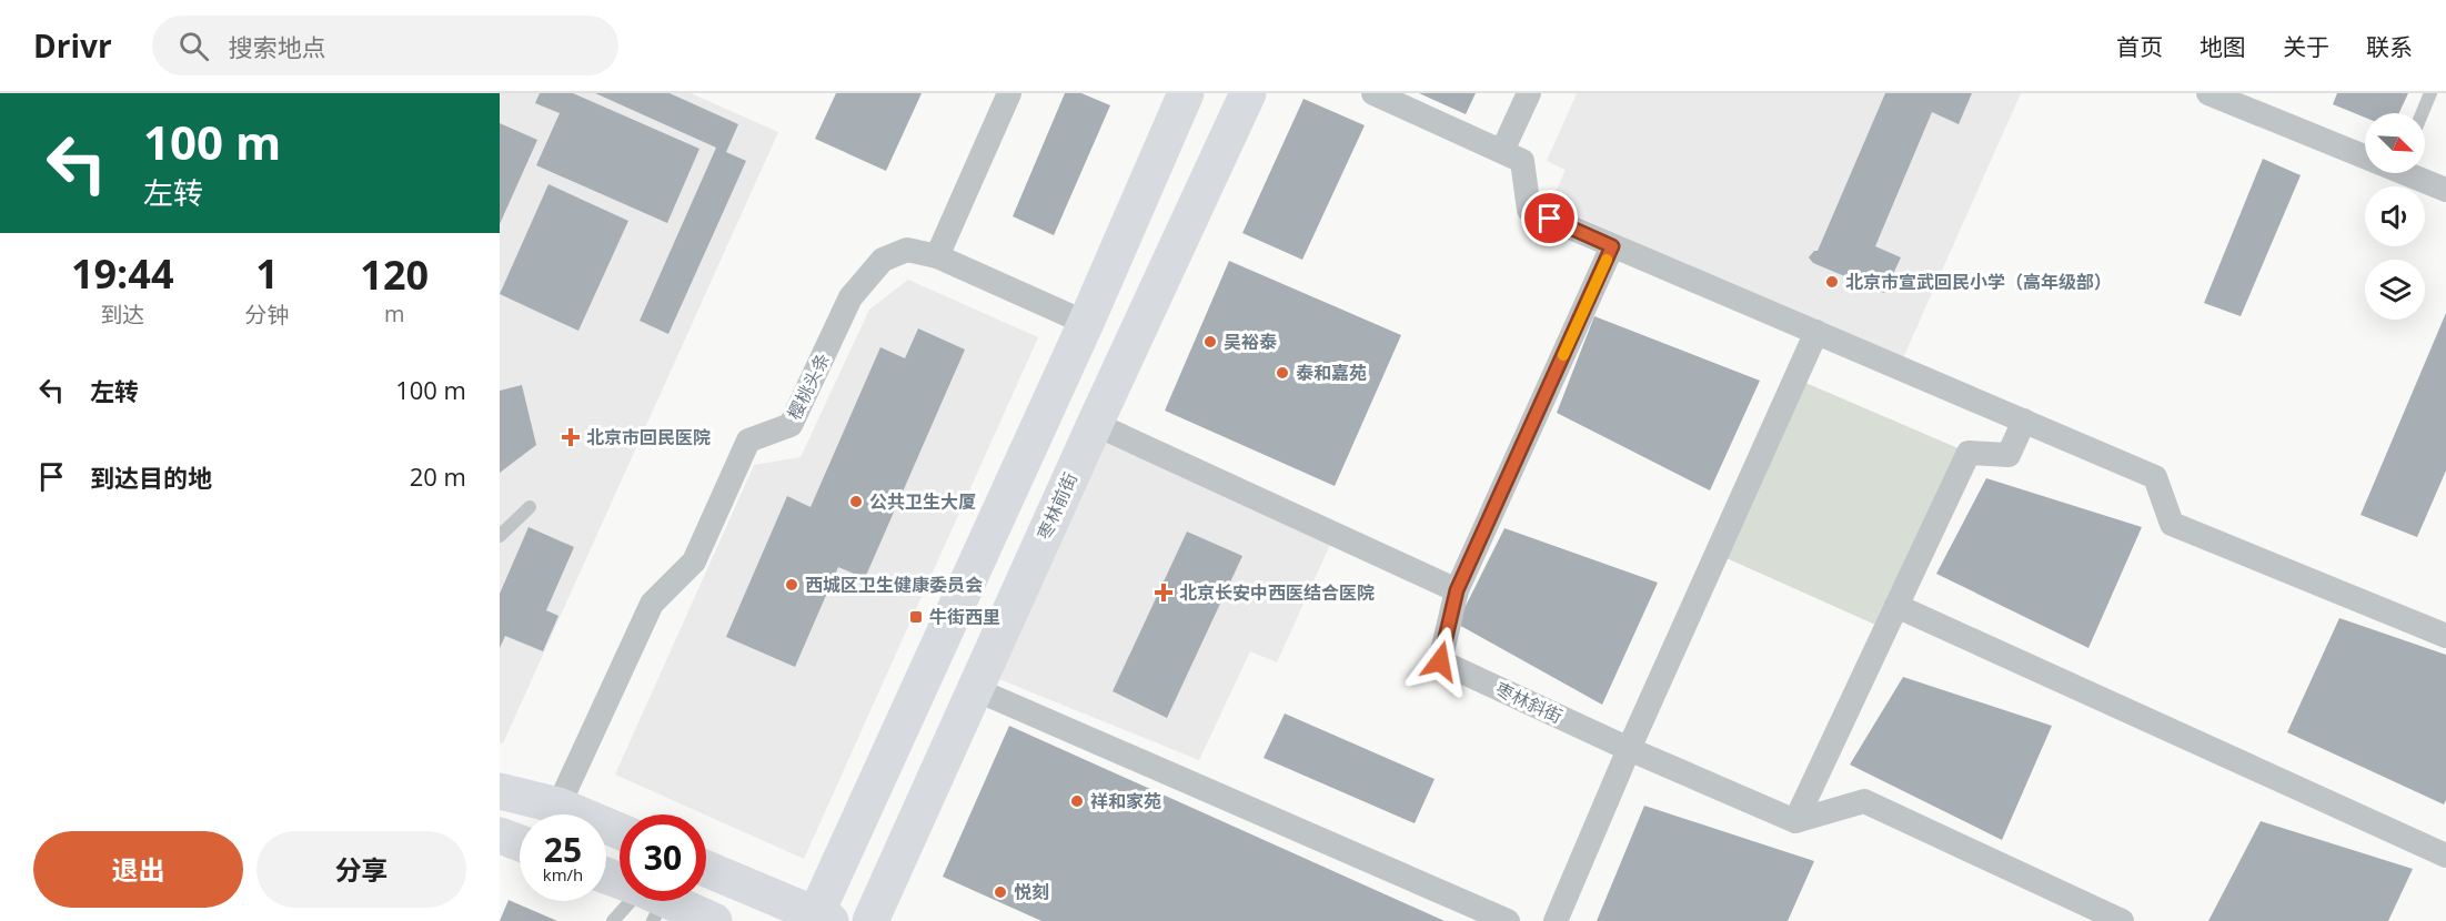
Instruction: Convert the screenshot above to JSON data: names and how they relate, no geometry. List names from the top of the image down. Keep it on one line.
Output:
{"streets":{"main road":["枣林前街"],"street":["樱桃头条","枣林斜街"]},"places":{"other":["北京市宣武回民小学（高年级部）","吴裕泰","泰和嘉苑","公共卫生大厦","西城区卫生健康委员会","祥和家苑","悦刻"],"health":["北京市回民医院","北京长安中西医结合医院"],"transit":["牛街西里"]},"north":"bottom right","page":{"header":"Drivr","search":"搜索地点","nav":["首页","地图","关于","联系"],"turn":["100 m","左转"],"eta":["19:44","到达","1","分钟","120","m"],"list":[{"name":"左转","value":"100 m"},{"name":"到达目的地","value":"20 m"}],"speed":"25 km/h","limit":"30","buttons":["退出","分享"]}}
